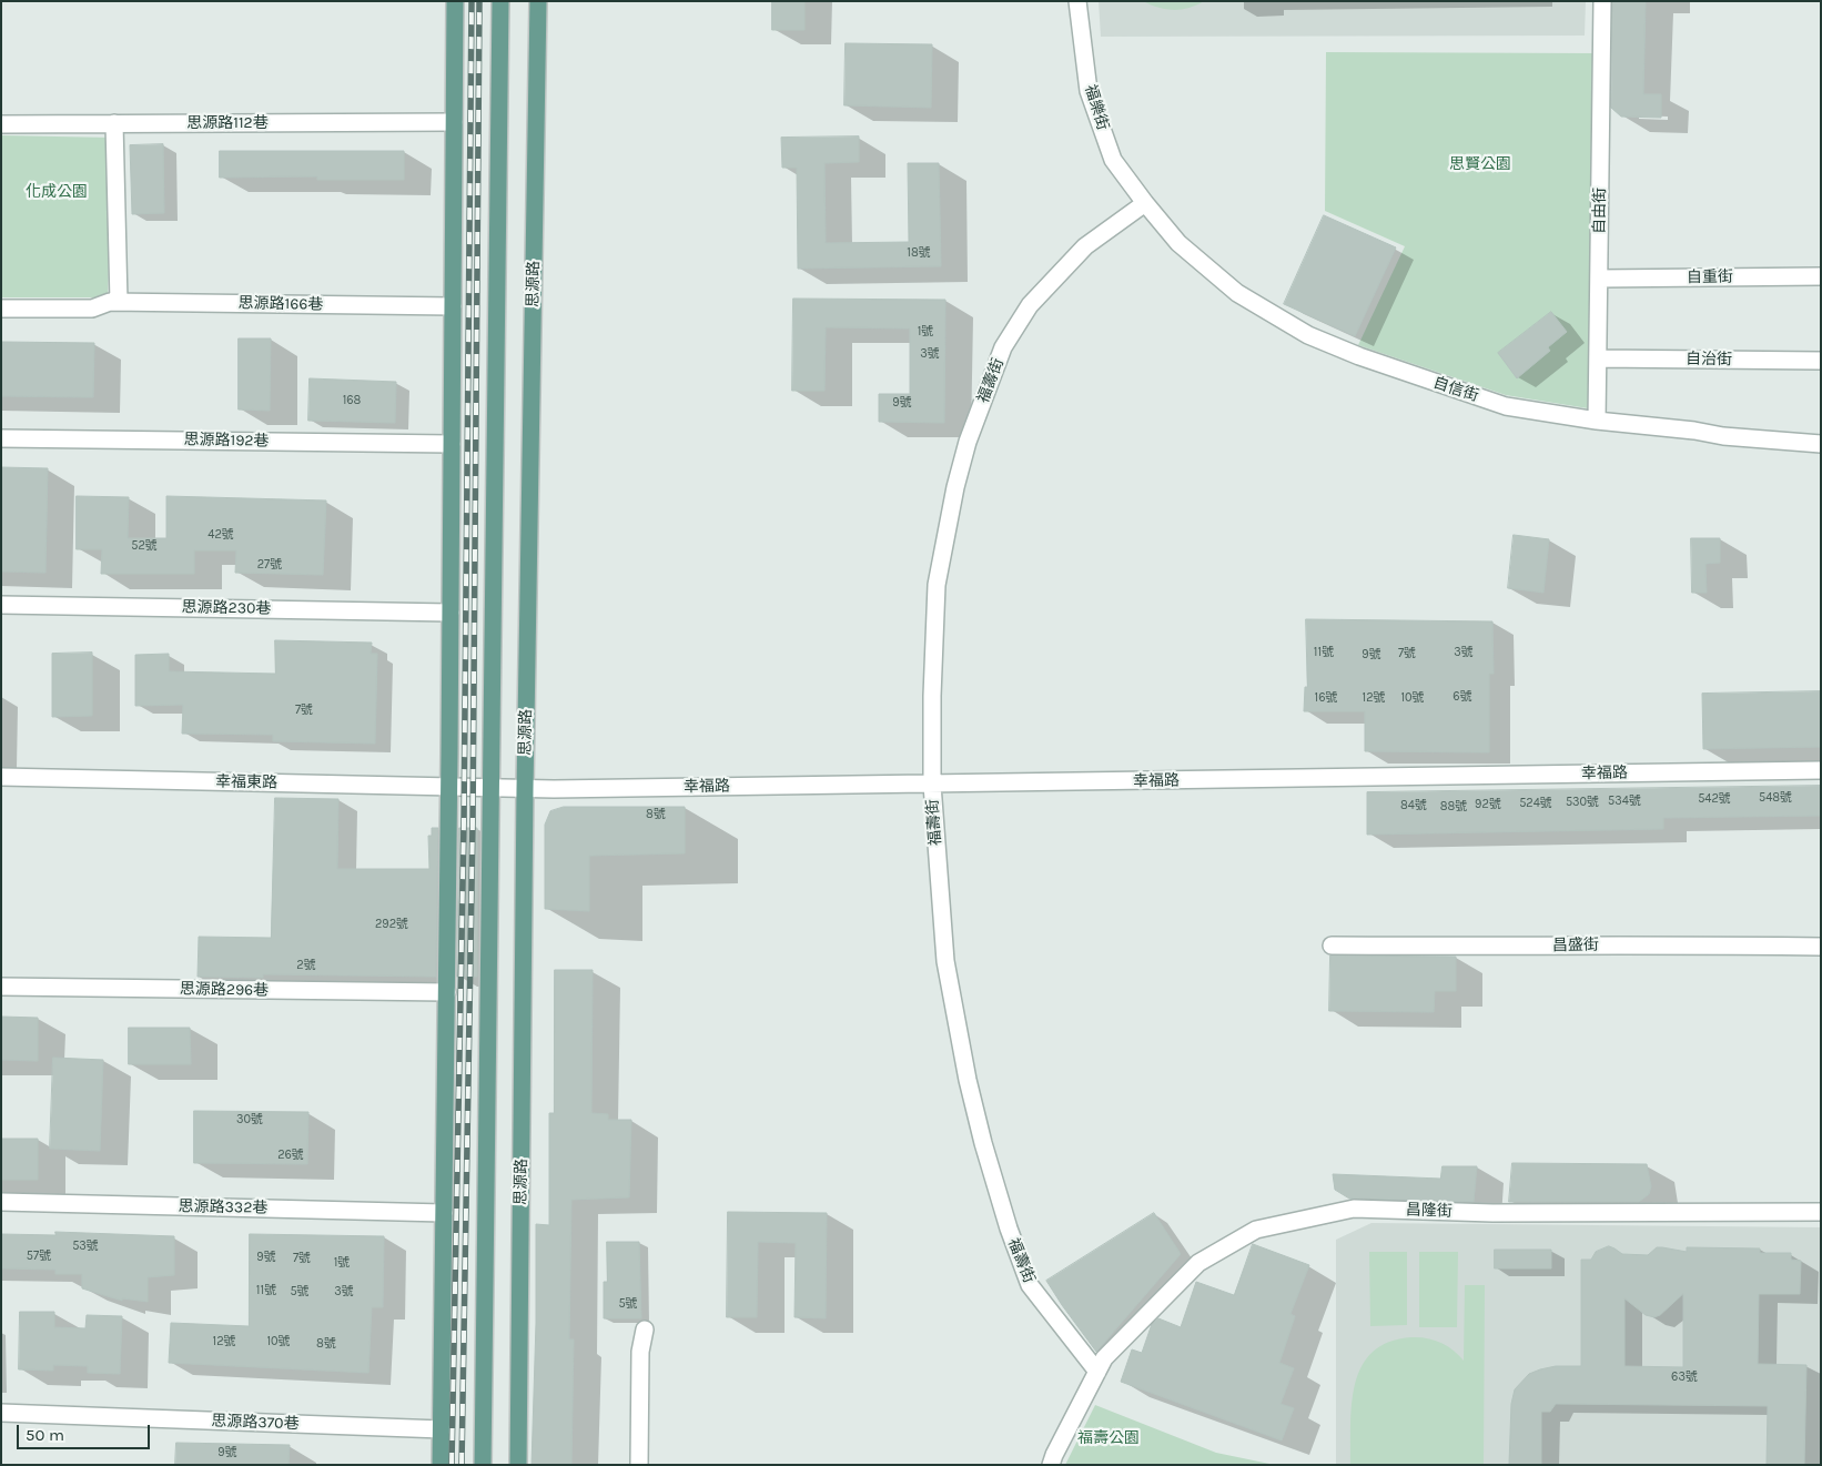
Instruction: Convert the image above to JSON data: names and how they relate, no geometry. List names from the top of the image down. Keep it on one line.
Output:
{"streets":{"main road":["思源路"],"street":["福樂街","思源路112巷","自由街","自重街","思源路166巷","自治街","福壽街","自信街","思源路192巷","思源路230巷","幸福路","幸福東路","昌盛街","思源路296巷","思源路332巷","昌隆街","思源路370巷"]},"crossings":[["福樂街","福壽街"],["福樂街","自信街"],["自由街","自重街"],["自由街","自治街"],["自由街","自信街"],["思源路","幸福路"],["福壽街","自信街"],["福壽街","幸福路"],["福壽街","昌隆街"],["幸福路","幸福東路"]],"parks":["思賢公園","化成公園","福壽公園"],"house_numbers":["18號","1號","3號","168","9號","42號","52號","27號","11號","3號","7號","9號","6號","16號","12號","10號","7號","548號","542號","534號","530號","524號","92號","84號","88號","8號","292號","2號","30號","26號","53號","57號","9號","7號","1號","11號","5號","3號","5號","12號","10號","8號","63號","9號"],"scale_bar":"50 m"}
